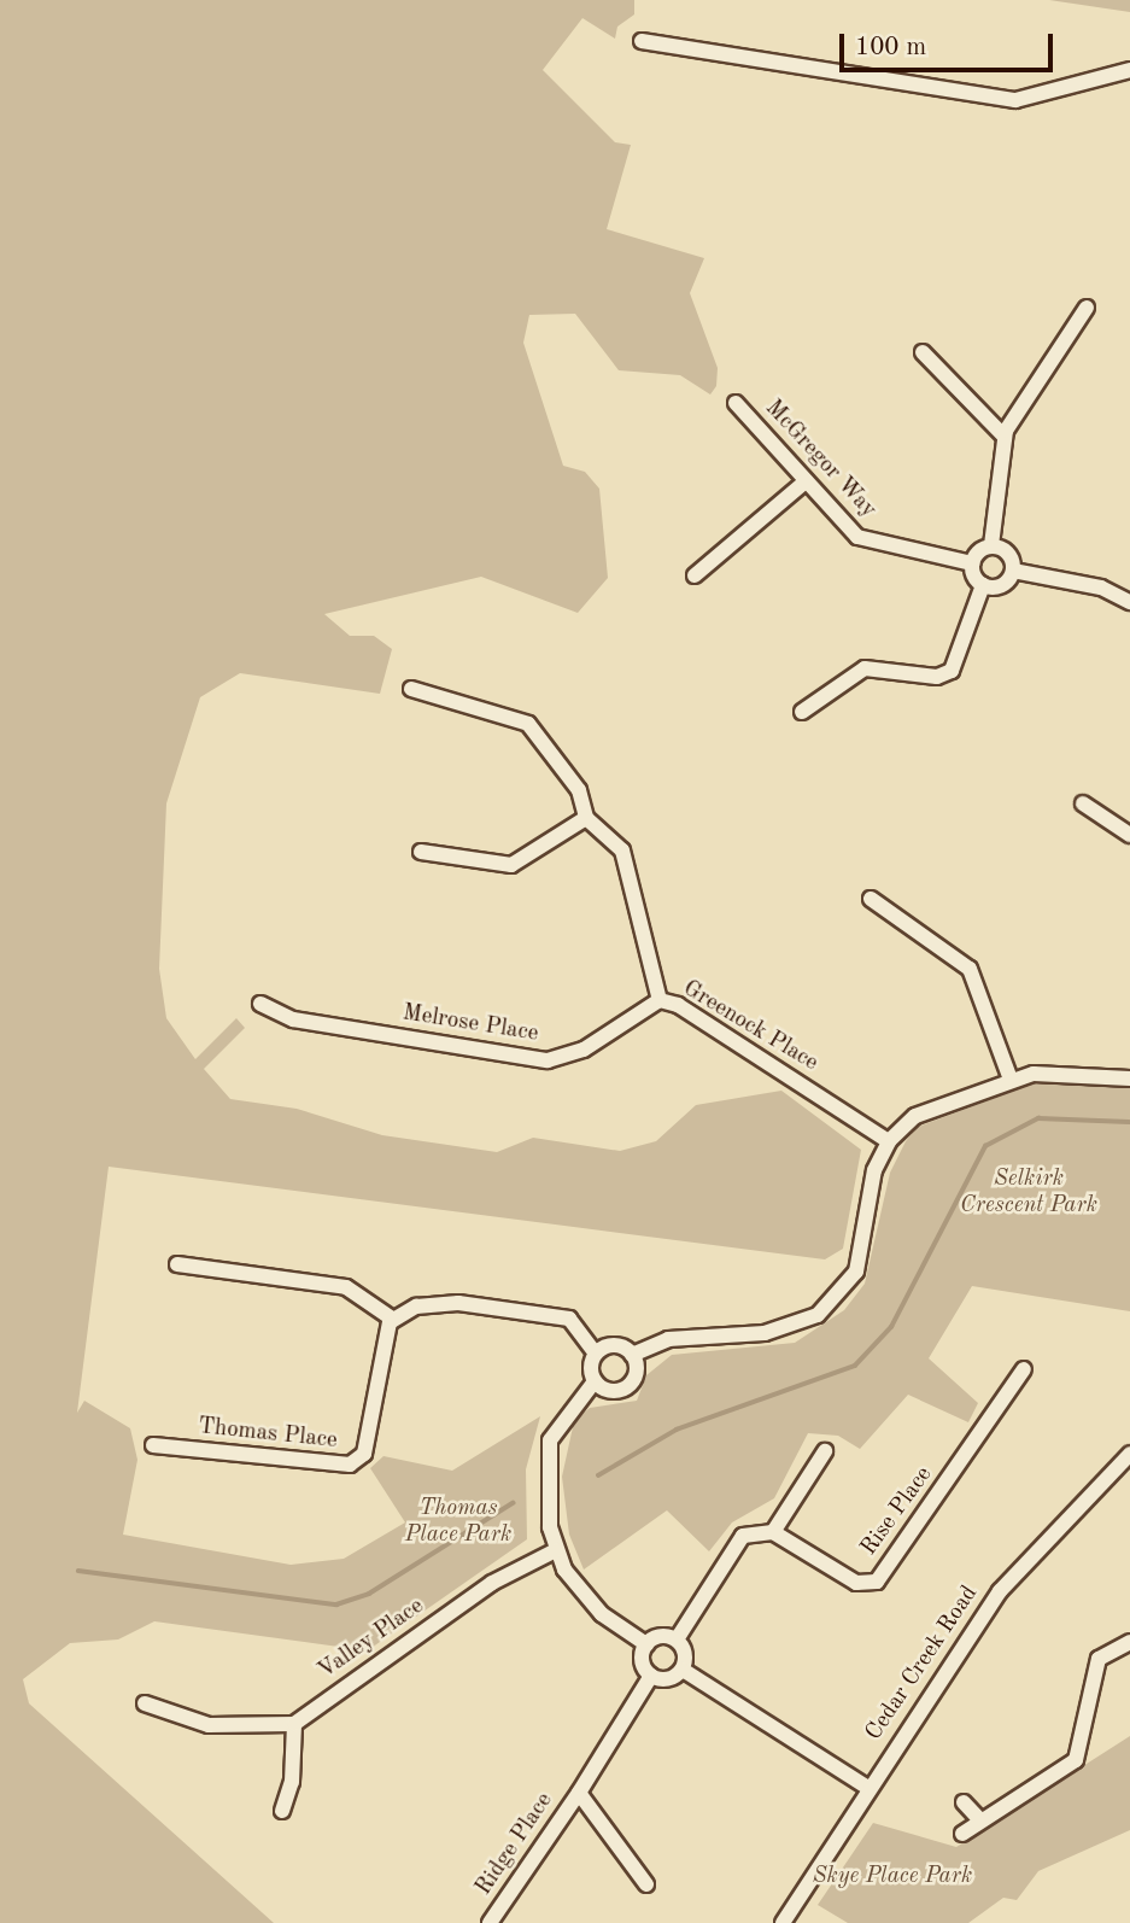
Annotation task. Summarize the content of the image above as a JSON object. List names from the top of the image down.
{
  "streets": {
    "street": [
      "McGregor Way",
      "Melrose Place",
      "Greenock Place",
      "Thomas Place",
      "Rise Place",
      "Valley Place",
      "Cedar Creek Road",
      "Ridge Place"
    ]
  },
  "crossings": [
    ["Melrose Place", "Greenock Place"]
  ],
  "parks": ["Selkirk Crescent Park", "Thomas Place Park", "Skye Place Park"],
  "scale_bar": "100 m"
}
